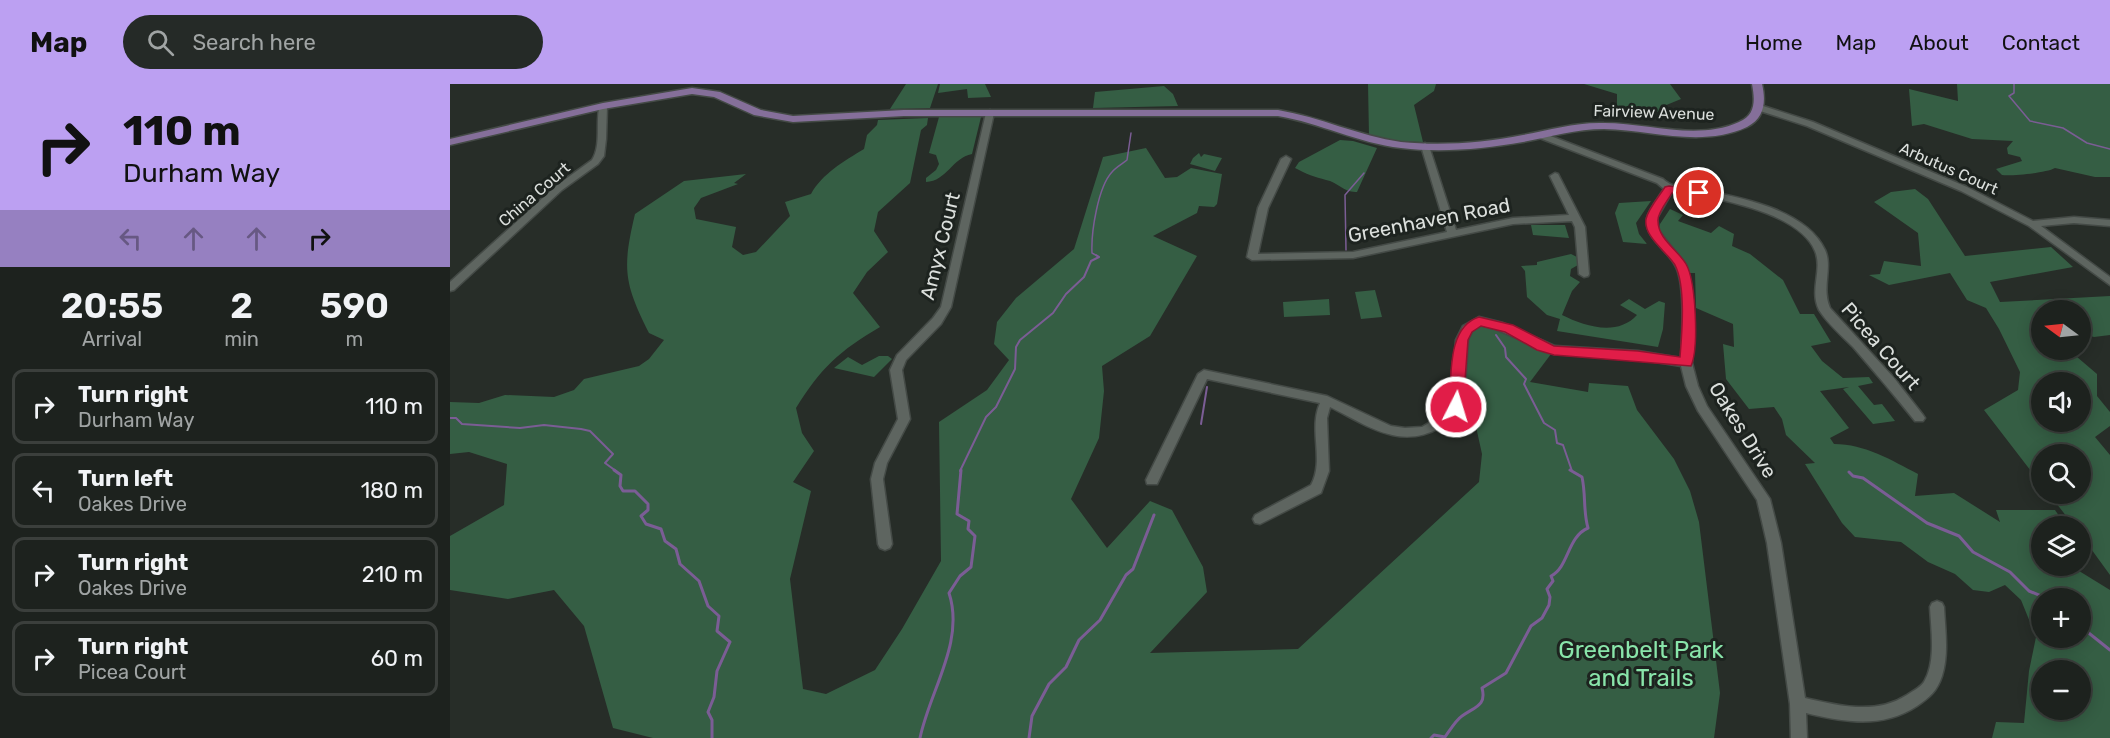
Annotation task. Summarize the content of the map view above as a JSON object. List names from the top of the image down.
{
  "streets": {
    "main road": ["Fairview Avenue"],
    "street": [
      "Arbutus Court",
      "China Court",
      "Greenhaven Road",
      "Amyx Court",
      "Picea Court",
      "Oakes Drive"
    ]
  },
  "crossings": [
    ["Fairview Avenue", "Arbutus Court"],
    ["Fairview Avenue", "China Court"],
    ["Fairview Avenue", "Amyx Court"],
    ["Picea Court", "Oakes Drive"]
  ],
  "parks": ["Greenbelt Park and Trails"],
  "north": "left",
  "page": {
    "header": "Map",
    "search": "Search here",
    "nav": [
      "Home",
      "Map",
      "About",
      "Contact"
    ],
    "turn": ["110 m", "Durham Way"],
    "eta": [
      "20:55",
      "Arrival",
      "2",
      "min",
      "590",
      "m"
    ],
    "map_buttons": ["+", "−"],
    "list": [
      {
        "name": "Turn right",
        "note": "Durham Way",
        "value": "110 m"
      },
      {
        "name": "Turn left",
        "note": "Oakes Drive",
        "value": "180 m"
      },
      {
        "name": "Turn right",
        "note": "Oakes Drive",
        "value": "210 m"
      },
      {
        "name": "Turn right",
        "note": "Picea Court",
        "value": "60 m"
      }
    ]
  }
}
